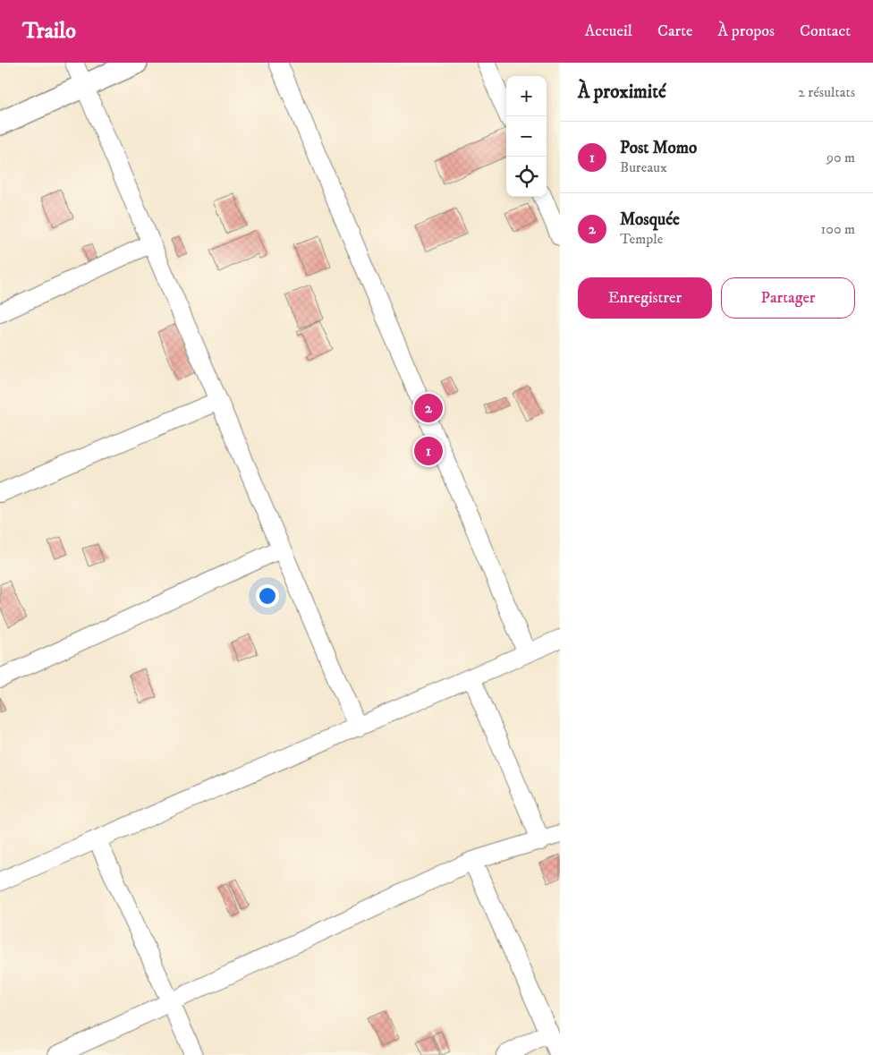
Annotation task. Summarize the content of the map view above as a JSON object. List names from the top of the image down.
{
  "page": {
    "header": "Trailo",
    "nav": [
      "Accueil",
      "Carte",
      "À propos",
      "Contact"
    ],
    "heading": ["À proximité", "2 résultats"],
    "map_buttons": ["+", "−"],
    "list": [
      {
        "mark": "1",
        "name": "Post Momo",
        "note": "Bureaux",
        "value": "90 m"
      },
      {
        "mark": "2",
        "name": "Mosquée",
        "note": "Temple",
        "value": "100 m"
      }
    ],
    "buttons": ["Enregistrer", "Partager"],
    "pins": ["2", "1"]
  }
}
